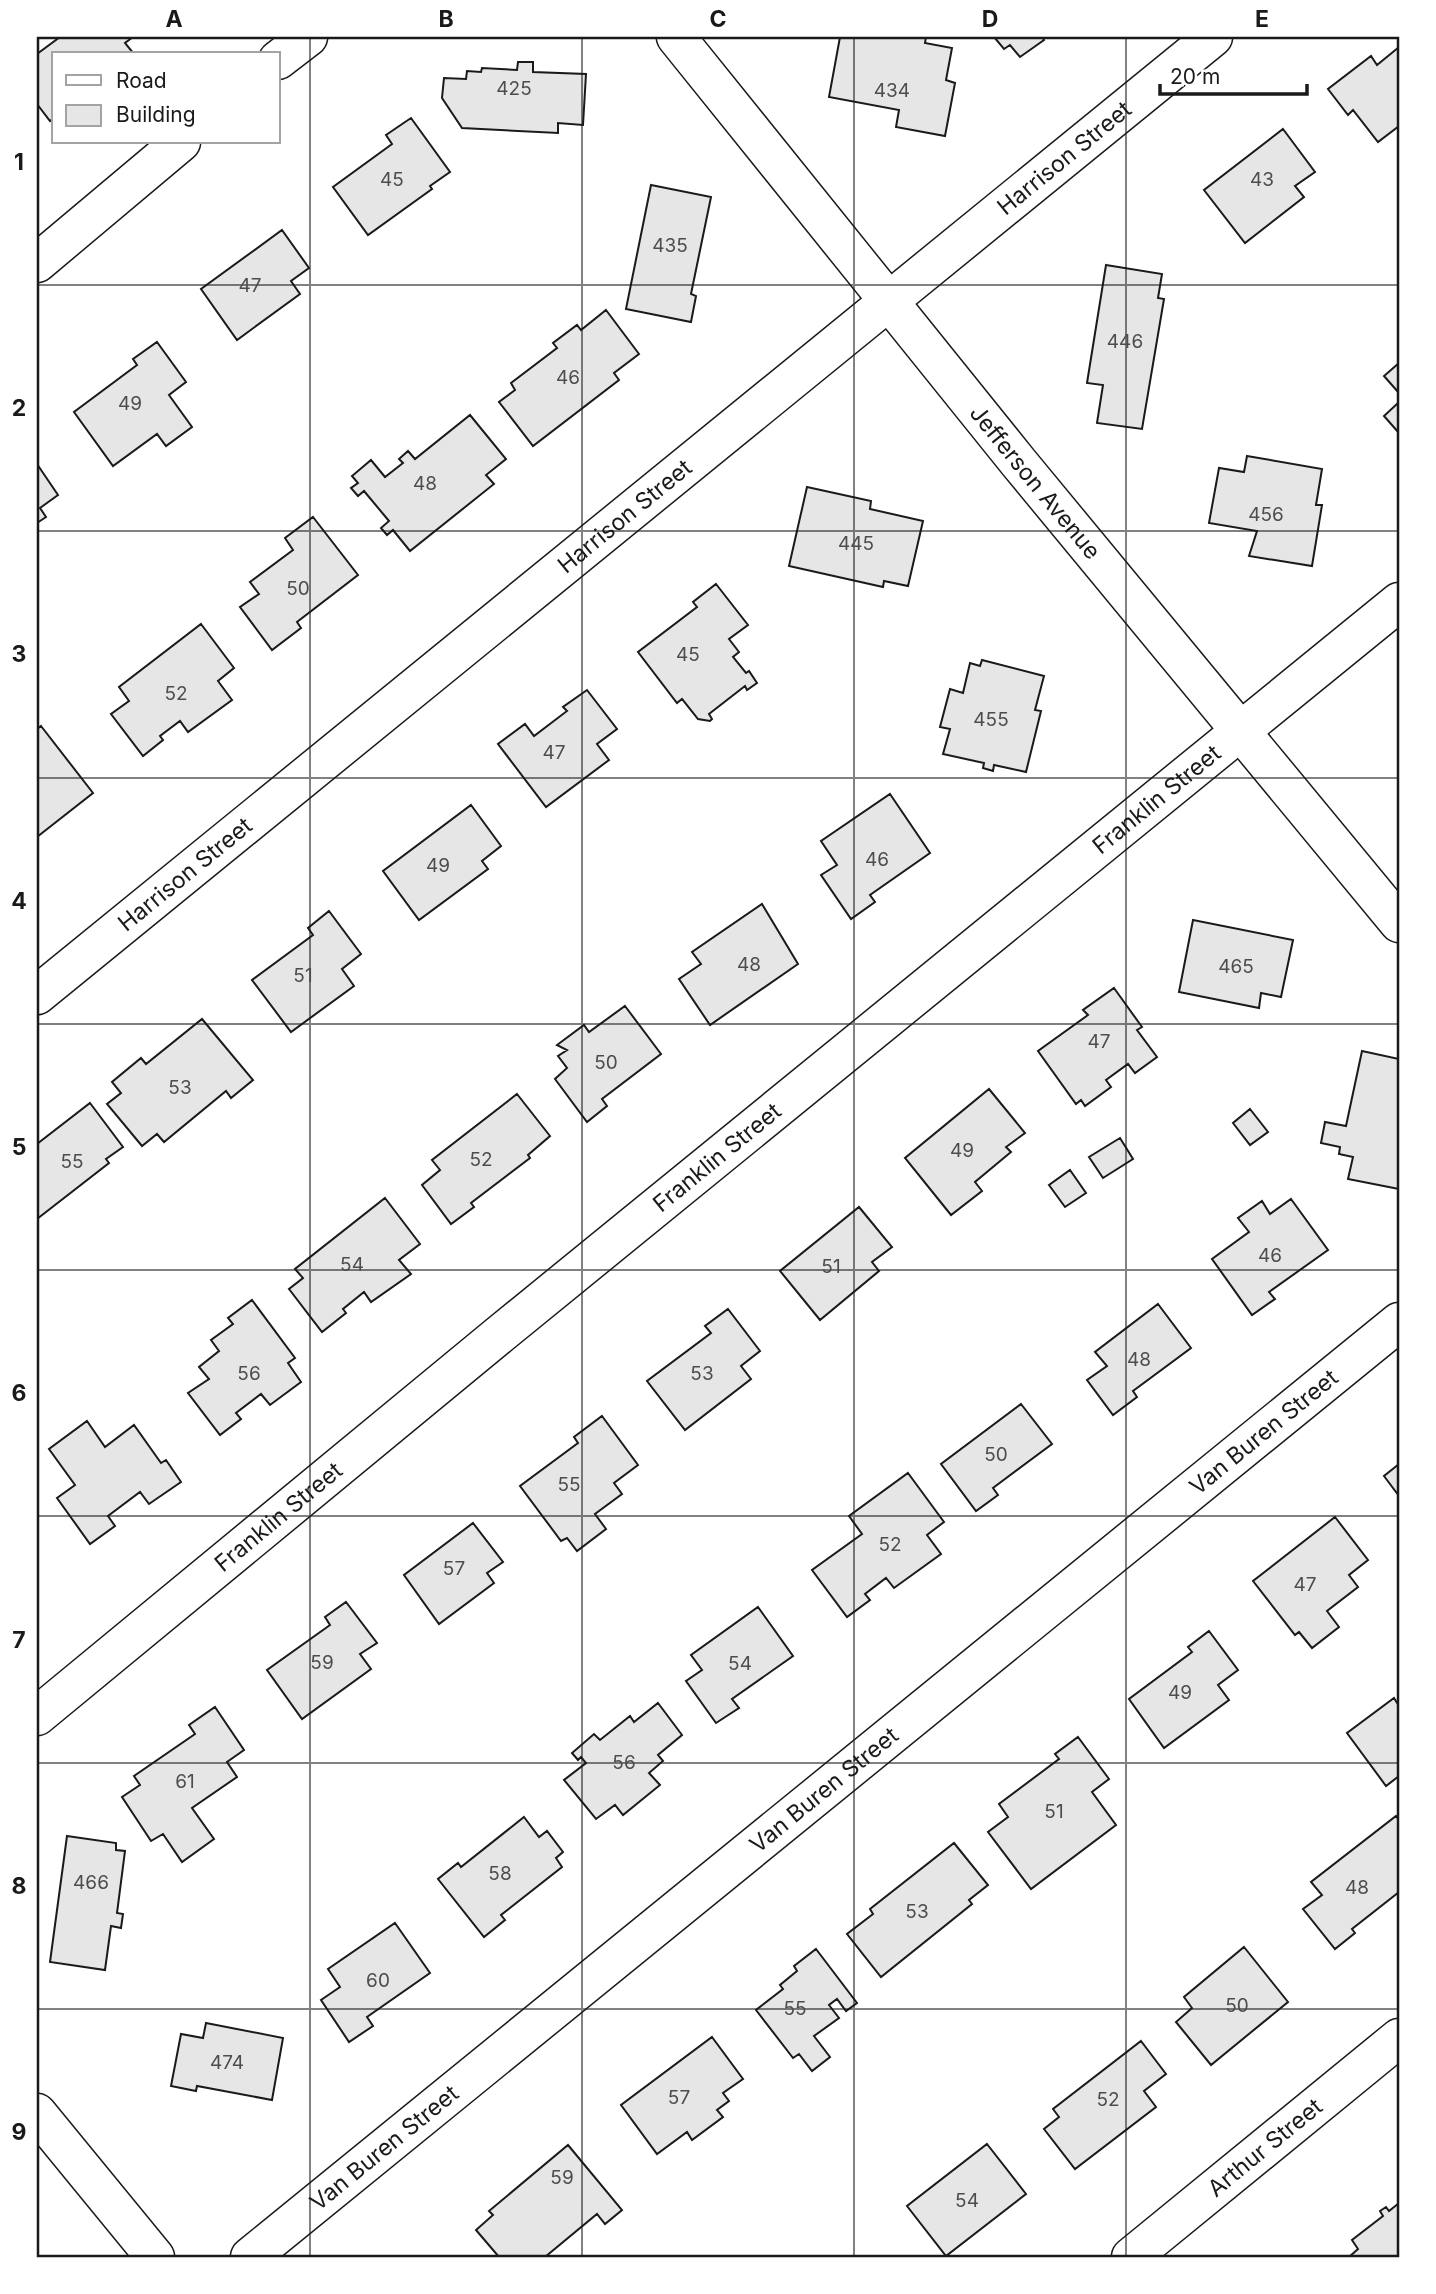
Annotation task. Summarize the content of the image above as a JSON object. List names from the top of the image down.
{
  "streets": {
    "street": [
      "Harrison Street",
      "Jefferson Avenue",
      "Franklin Street",
      "Van Buren Street",
      "Arthur Street"
    ]
  },
  "crossings": [
    ["Harrison Street", "Jefferson Avenue"],
    ["Jefferson Avenue", "Franklin Street"]
  ],
  "house_numbers": [
    "425",
    "434",
    "45",
    "43",
    "435",
    "47",
    "446",
    "46",
    "49",
    "48",
    "456",
    "445",
    "50",
    "45",
    "52",
    "455",
    "47",
    "46",
    "49",
    "48",
    "465",
    "51",
    "47",
    "50",
    "53",
    "49",
    "52",
    "55",
    "46",
    "54",
    "51",
    "48",
    "56",
    "53",
    "50",
    "55",
    "52",
    "57",
    "47",
    "59",
    "54",
    "49",
    "56",
    "61",
    "51",
    "58",
    "466",
    "48",
    "53",
    "60",
    "50",
    "55",
    "474",
    "57",
    "52",
    "59",
    "54"
  ],
  "legend": ["Road", "Building"],
  "scale_bar": "20 m",
  "grid": {
    "columns": [
      "A",
      "B",
      "C",
      "D",
      "E"
    ],
    "rows": [
      "1",
      "2",
      "3",
      "4",
      "5",
      "6",
      "7",
      "8",
      "9"
    ]
  }
}
